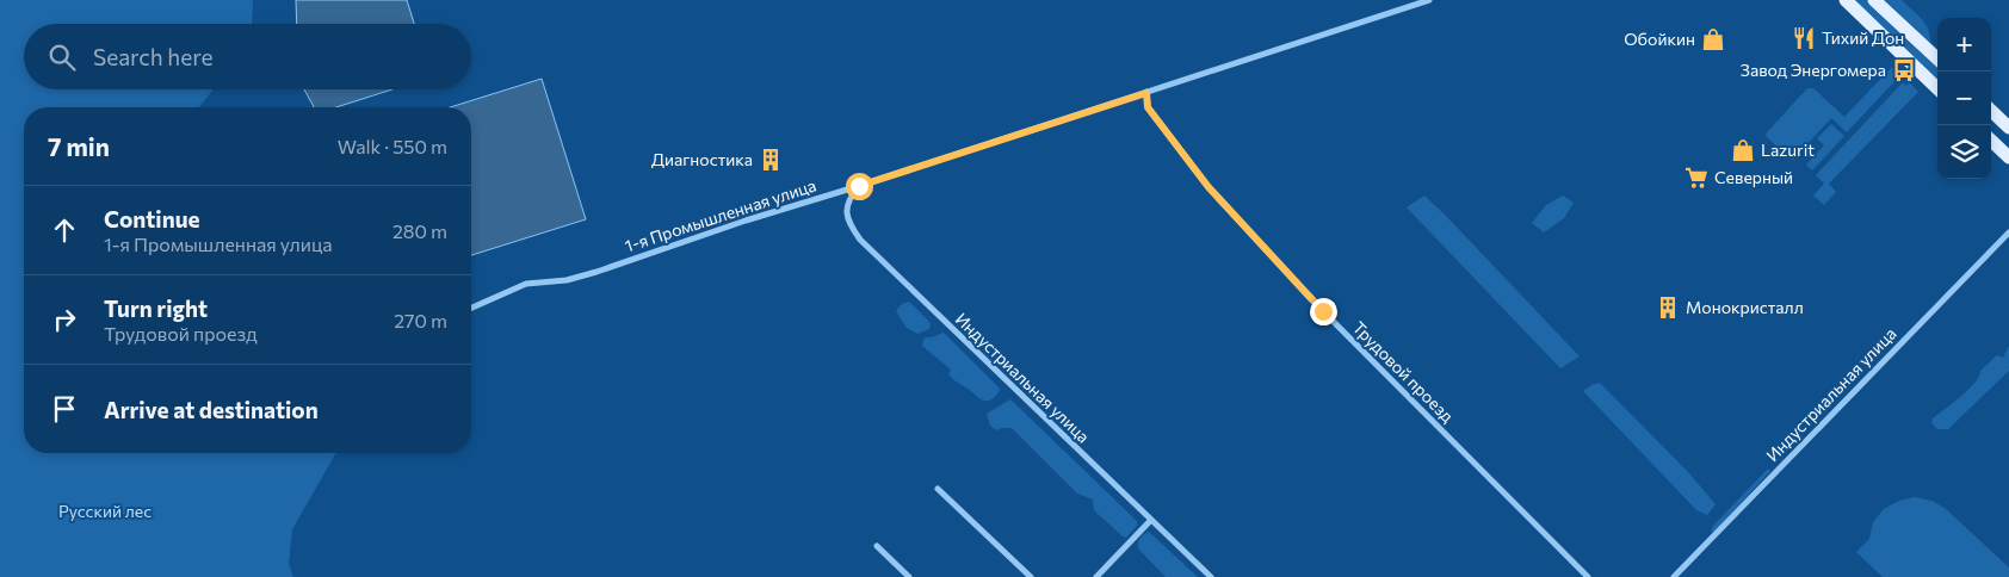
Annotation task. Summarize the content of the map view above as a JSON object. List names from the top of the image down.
{
  "streets": {
    "street": ["1-я Промышленная улица", "Трудовой проезд", "Индустриальная улица"]
  },
  "crossings": [
    ["1-я Промышленная улица", "Трудовой проезд"],
    ["1-я Промышленная улица", "Индустриальная улица"]
  ],
  "parks": ["Русский лес"],
  "places": {
    "restaurant": ["Тихий Дон"],
    "shop": ["Обойкин", "Lazurit"],
    "bus stop": ["Завод Энергомера"],
    "building": ["Диагностика", "Монокристалл"],
    "supermarket": ["Северный"]
  },
  "page": {
    "map_buttons": ["+", "−"],
    "search": "Search here",
    "heading": ["7 min", "Walk · 550 m"],
    "list": [
      ["Continue", "1-я Промышленная улица", "280 m"],
      ["Turn right", "Трудовой проезд", "270 m"],
      "Arrive at destination"
    ]
  }
}
